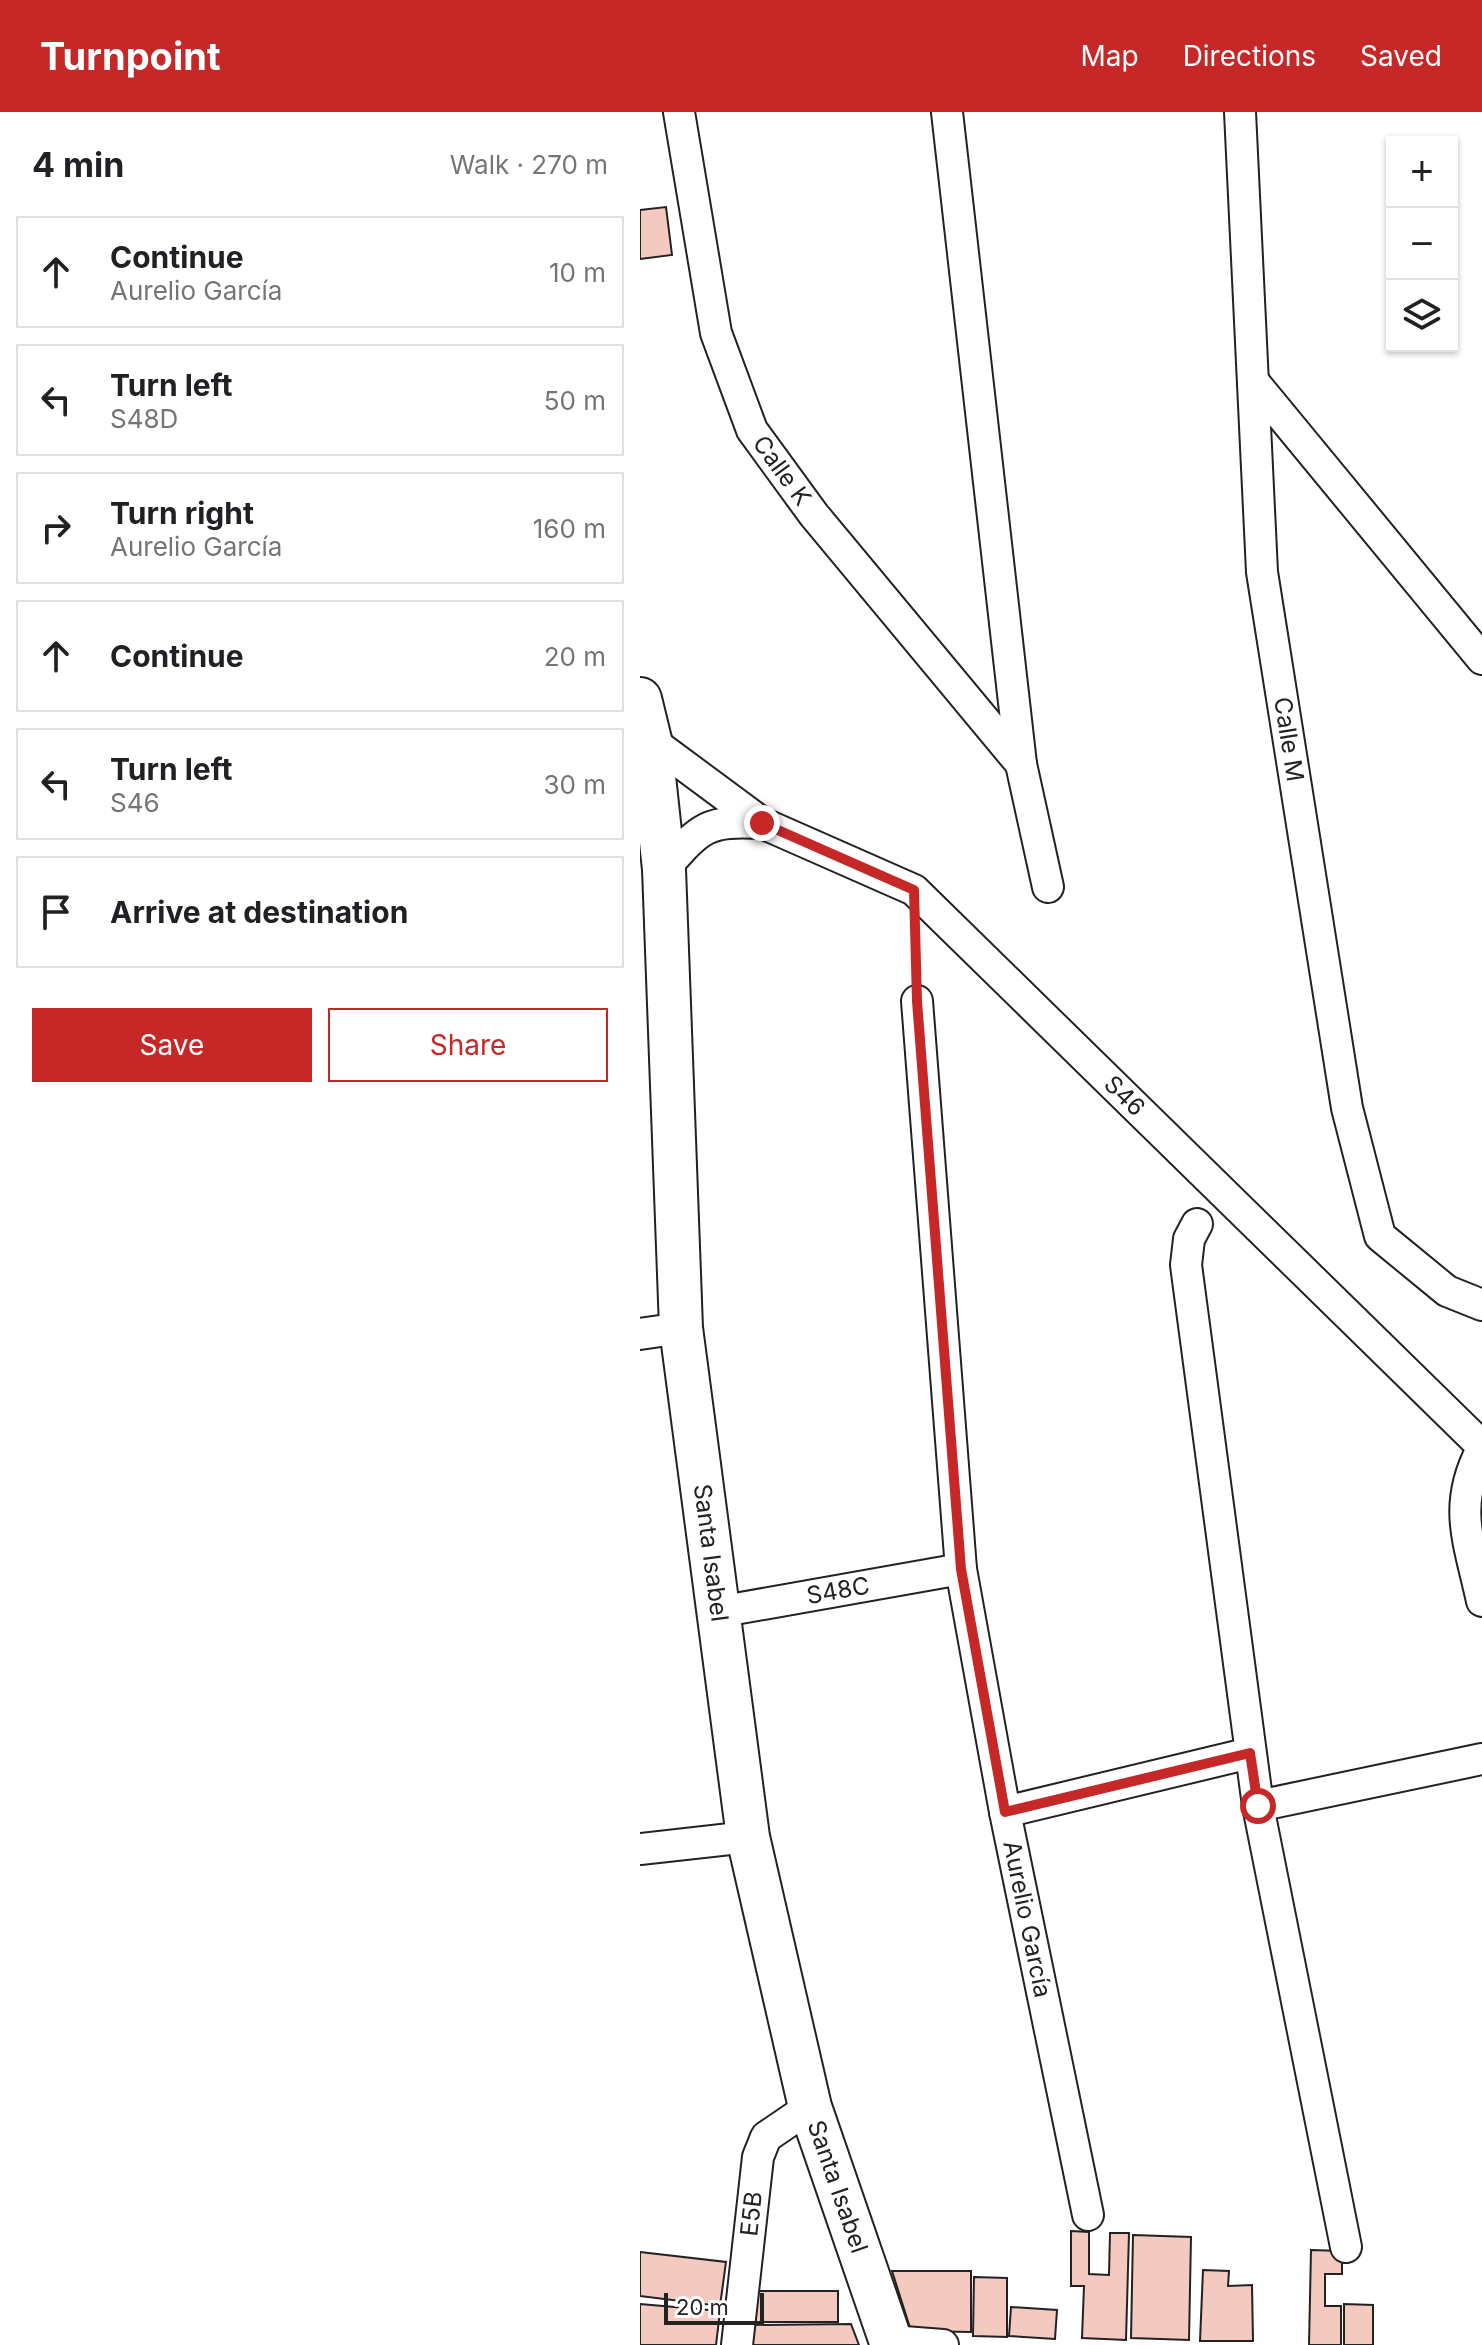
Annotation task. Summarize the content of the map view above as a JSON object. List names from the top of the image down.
{
  "streets": {
    "street": [
      "Calle K",
      "Calle M",
      "S46",
      "Santa Isabel",
      "S48C",
      "Aurelio García",
      "E5B"
    ]
  },
  "crossings": [
    ["S46", "Santa Isabel"],
    ["Santa Isabel", "S48C"],
    ["Santa Isabel", "E5B"],
    ["S48C", "Aurelio García"]
  ],
  "scale_bar": "20 m",
  "page": {
    "header": "Turnpoint",
    "nav": ["Map", "Directions", "Saved"],
    "heading": ["4 min", "Walk · 270 m"],
    "map_buttons": ["+", "−"],
    "list": [
      ["Continue", "Aurelio García", "10 m"],
      ["Turn left", "S48D", "50 m"],
      ["Turn right", "Aurelio García", "160 m"],
      ["Continue", "20 m"],
      ["Turn left", "S46", "30 m"],
      "Arrive at destination"
    ],
    "buttons": ["Save", "Share"],
    "scale": "20 m"
  }
}
